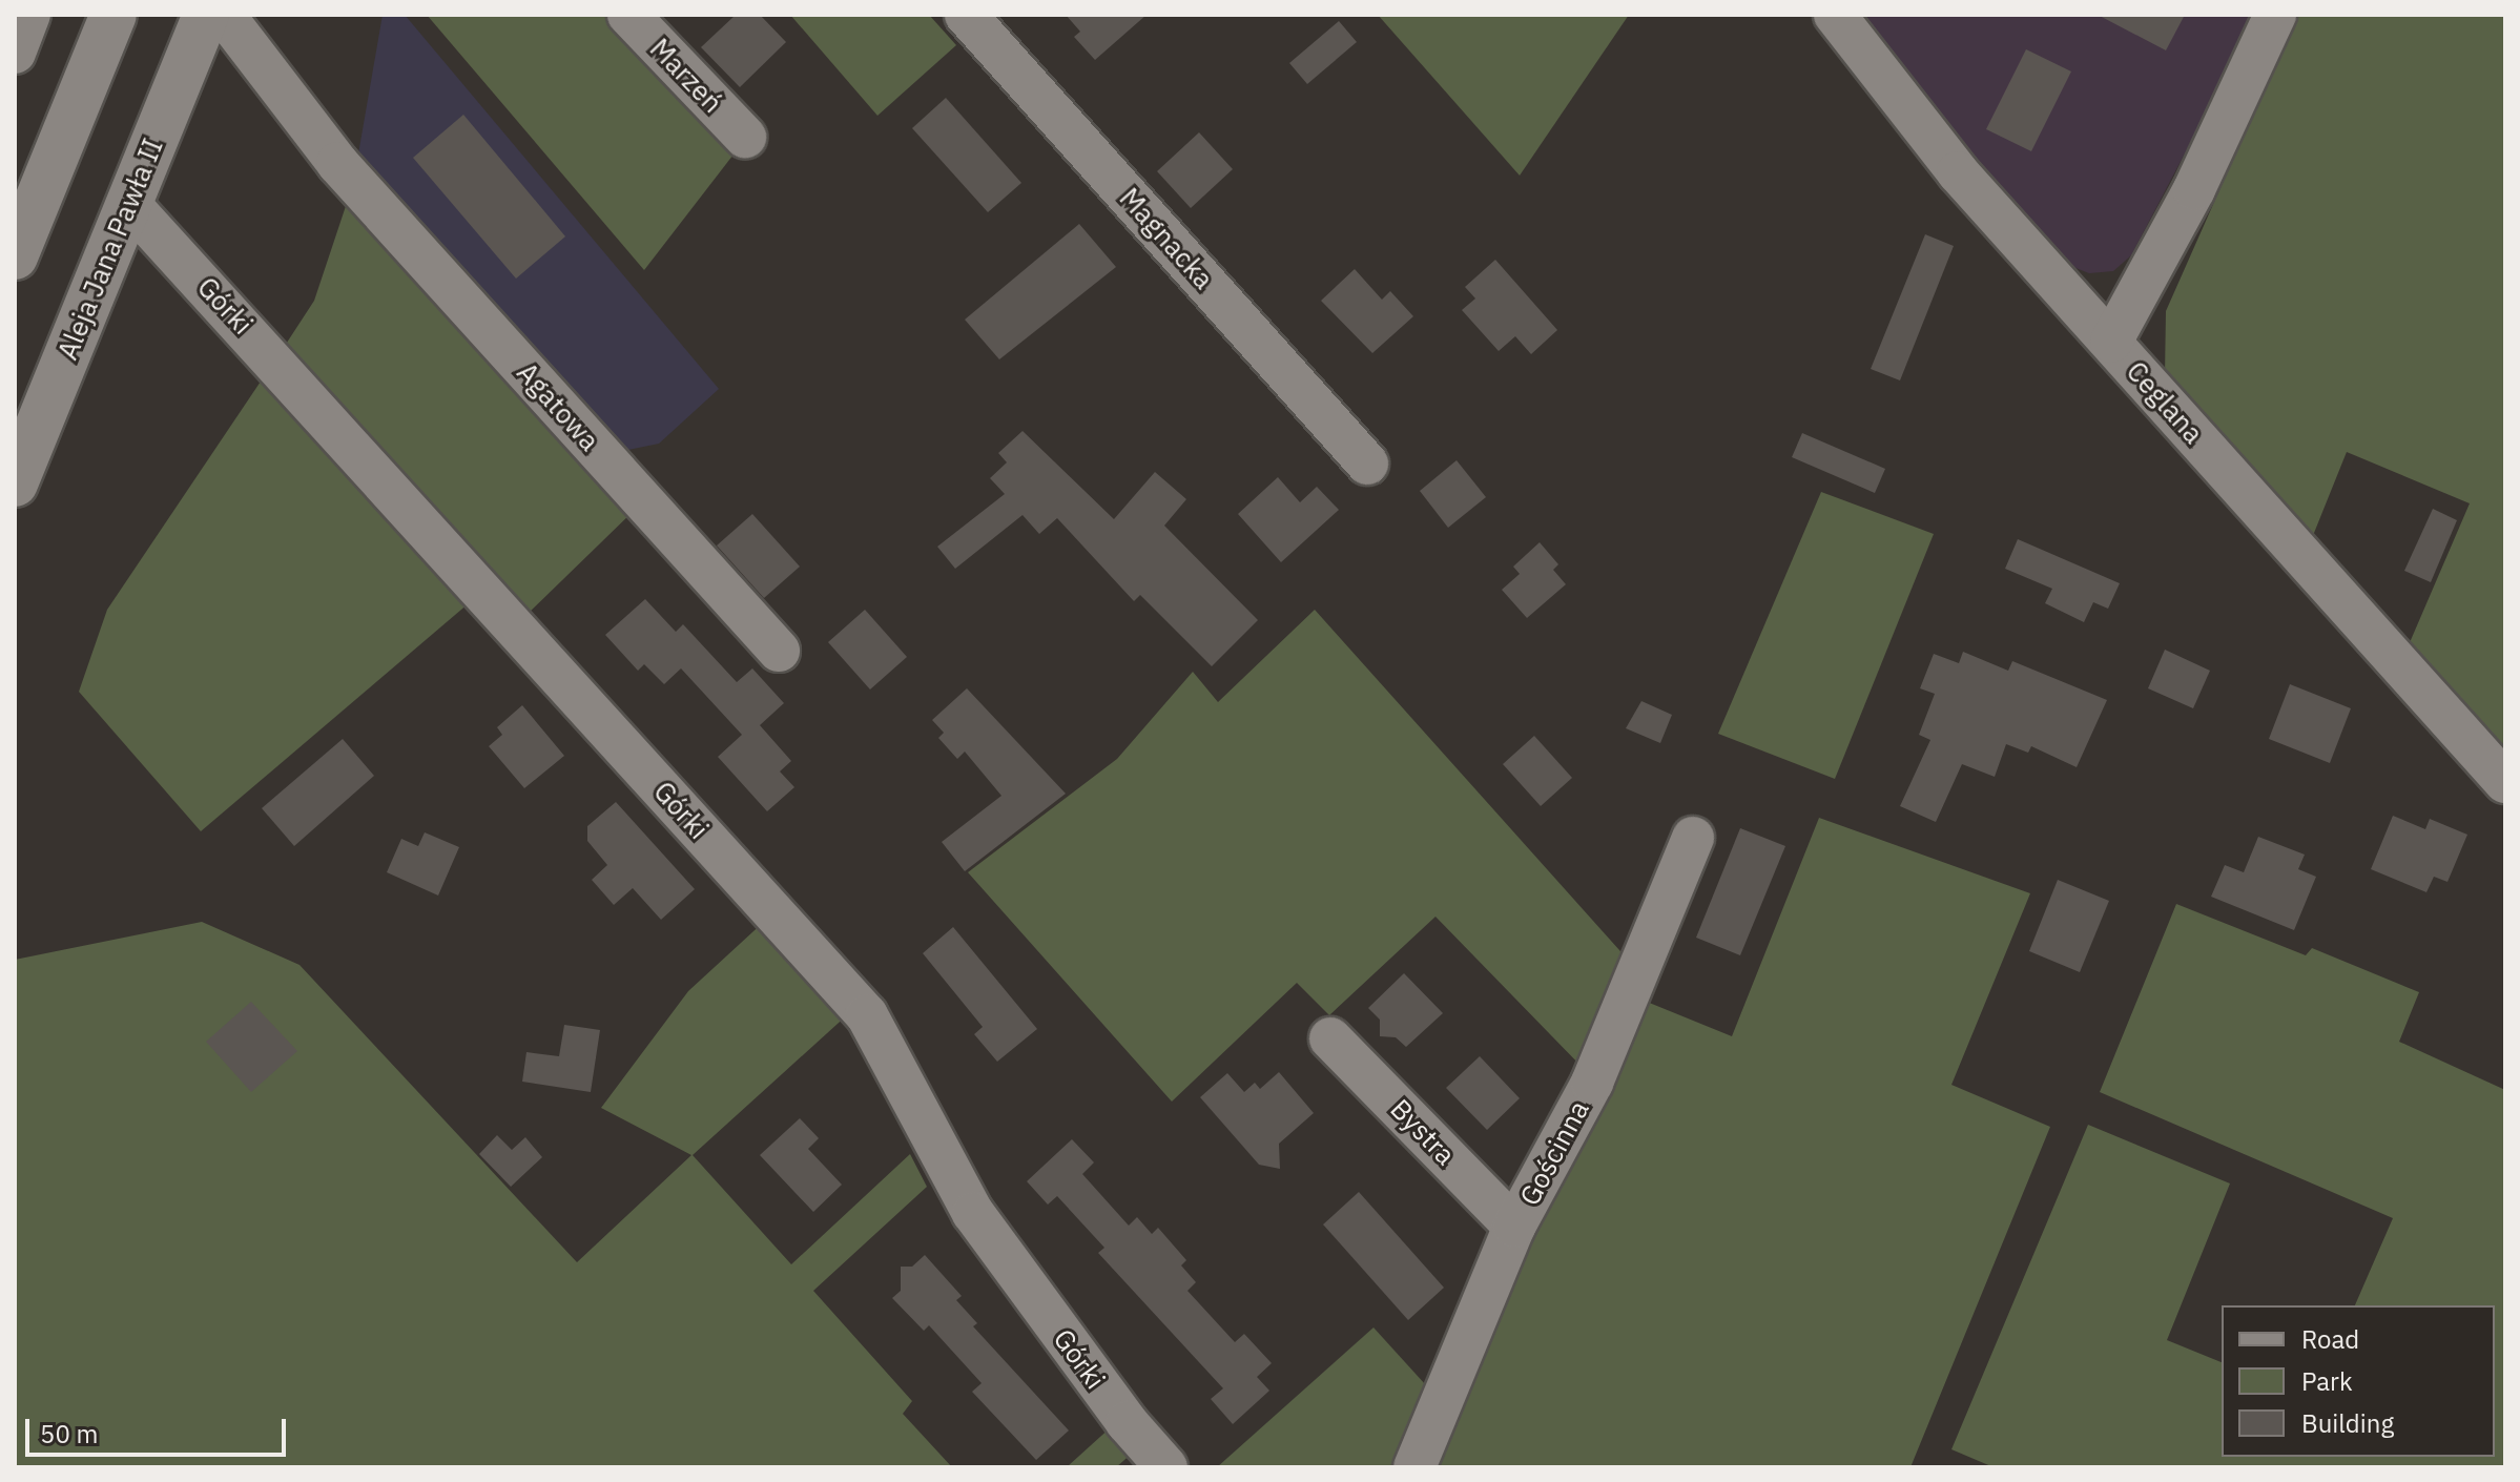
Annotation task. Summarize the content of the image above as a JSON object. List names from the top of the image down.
{
  "streets": {
    "main road": ["Aleja Jana Pawła II"],
    "street": [
      "Marzeń",
      "Magnacka",
      "Górki",
      "Ceglana",
      "Agatowa",
      "Bystra",
      "Gościnna"
    ]
  },
  "crossings": [
    ["Aleja Jana Pawła II", "Górki"],
    ["Bystra", "Gościnna"]
  ],
  "legend": ["Road", "Park", "Building"],
  "scale_bar": "50 m"
}
